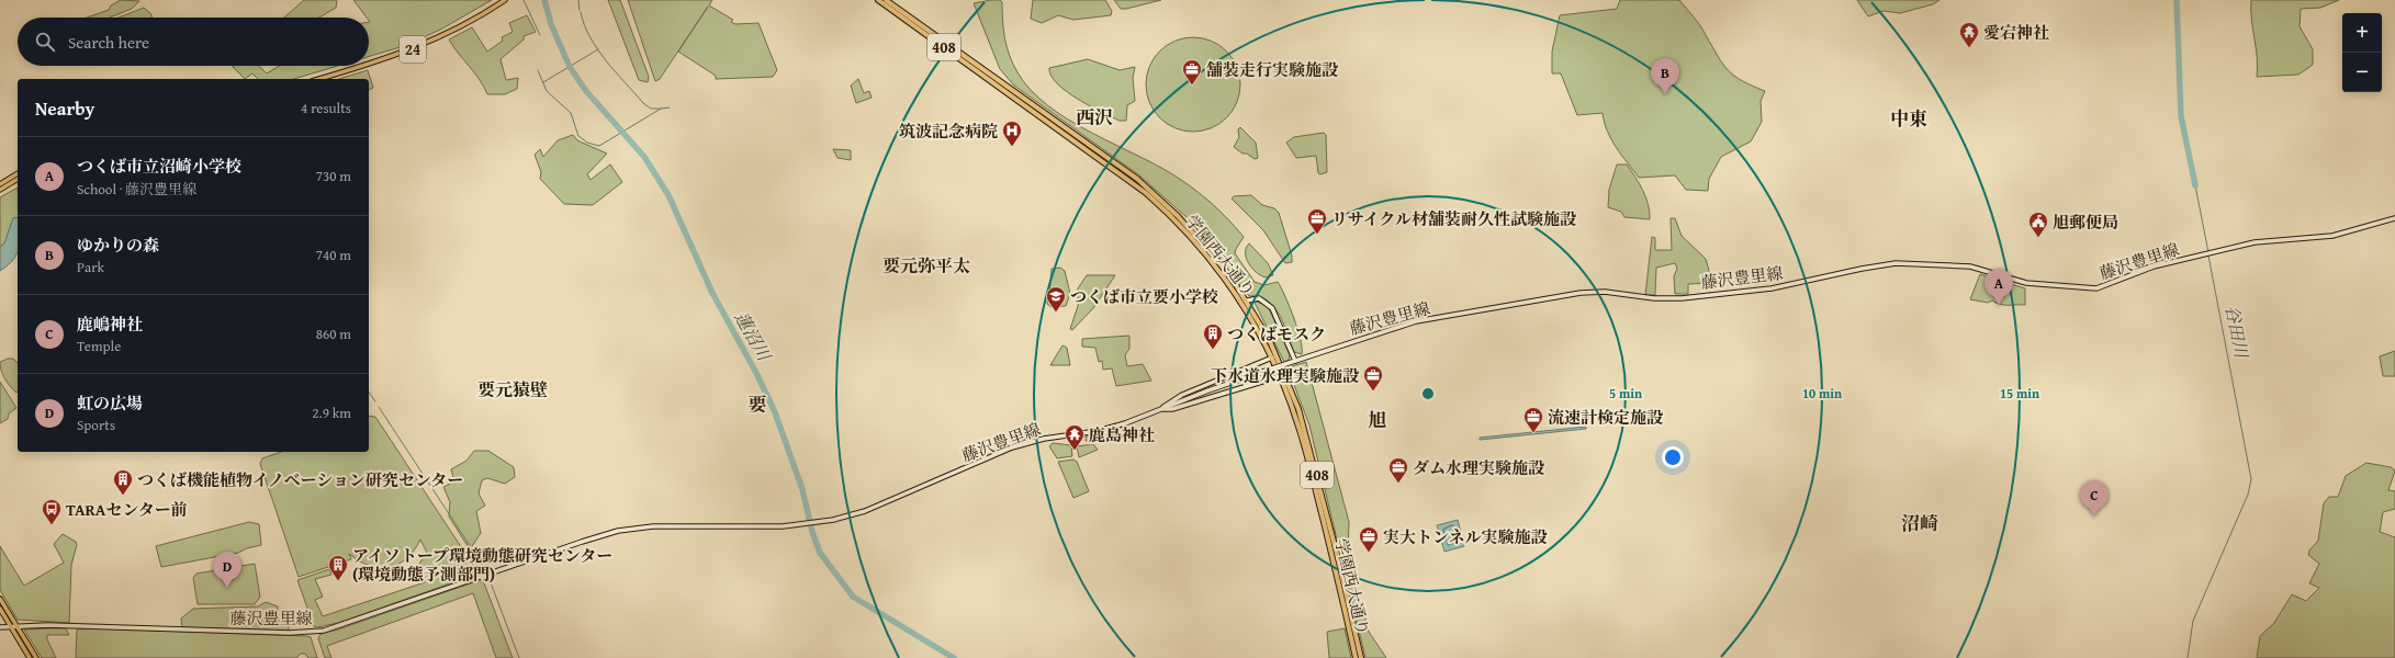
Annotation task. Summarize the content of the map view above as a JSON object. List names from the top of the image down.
{
  "streets": {
    "highway": ["408", "学園西大通り"],
    "main road": ["24", "藤沢豊里線"]
  },
  "districts": [
    "西沢",
    "中東",
    "要元弥平太",
    "要元猿壁",
    "要",
    "旭",
    "沼崎"
  ],
  "water": ["谷田川", "蓮沼川"],
  "places": {
    "temple": ["愛宕神社", "鹿島神社"],
    "office": [
      "舗装走行実験施設",
      "リサイクル材舗装耐久性試験施設",
      "下水道水理実験施設",
      "流速計検定施設",
      "ダム水理実験施設",
      "実大トンネル実験施設"
    ],
    "hospital": ["筑波記念病院"],
    "public building": ["旭郵便局"],
    "school or university": ["つくば市立要小学校"],
    "building": ["つくばモスク", "つくば機能植物イノベーション研究センター", "アイソトープ環境動態研究センター (環境動態予測部門)"],
    "bus stop": ["TARAセンター前"]
  },
  "page": {
    "map_buttons": ["+", "−"],
    "search": "Search here",
    "pins": [
      "B",
      "A",
      "C",
      "D"
    ],
    "heading": ["Nearby", "4 results"],
    "list": [
      {
        "mark": "A",
        "name": "つくば市立沼崎小学校",
        "note": "School · 藤沢豊里線",
        "value": "730 m"
      },
      {
        "mark": "B",
        "name": "ゆかりの森",
        "note": "Park",
        "value": "740 m"
      },
      {
        "mark": "C",
        "name": "鹿嶋神社",
        "note": "Temple",
        "value": "860 m"
      },
      {
        "mark": "D",
        "name": "虹の広場",
        "note": "Sports",
        "value": "2.9 km"
      }
    ]
  },
  "rings": ["5 min", "10 min", "15 min"]
}
